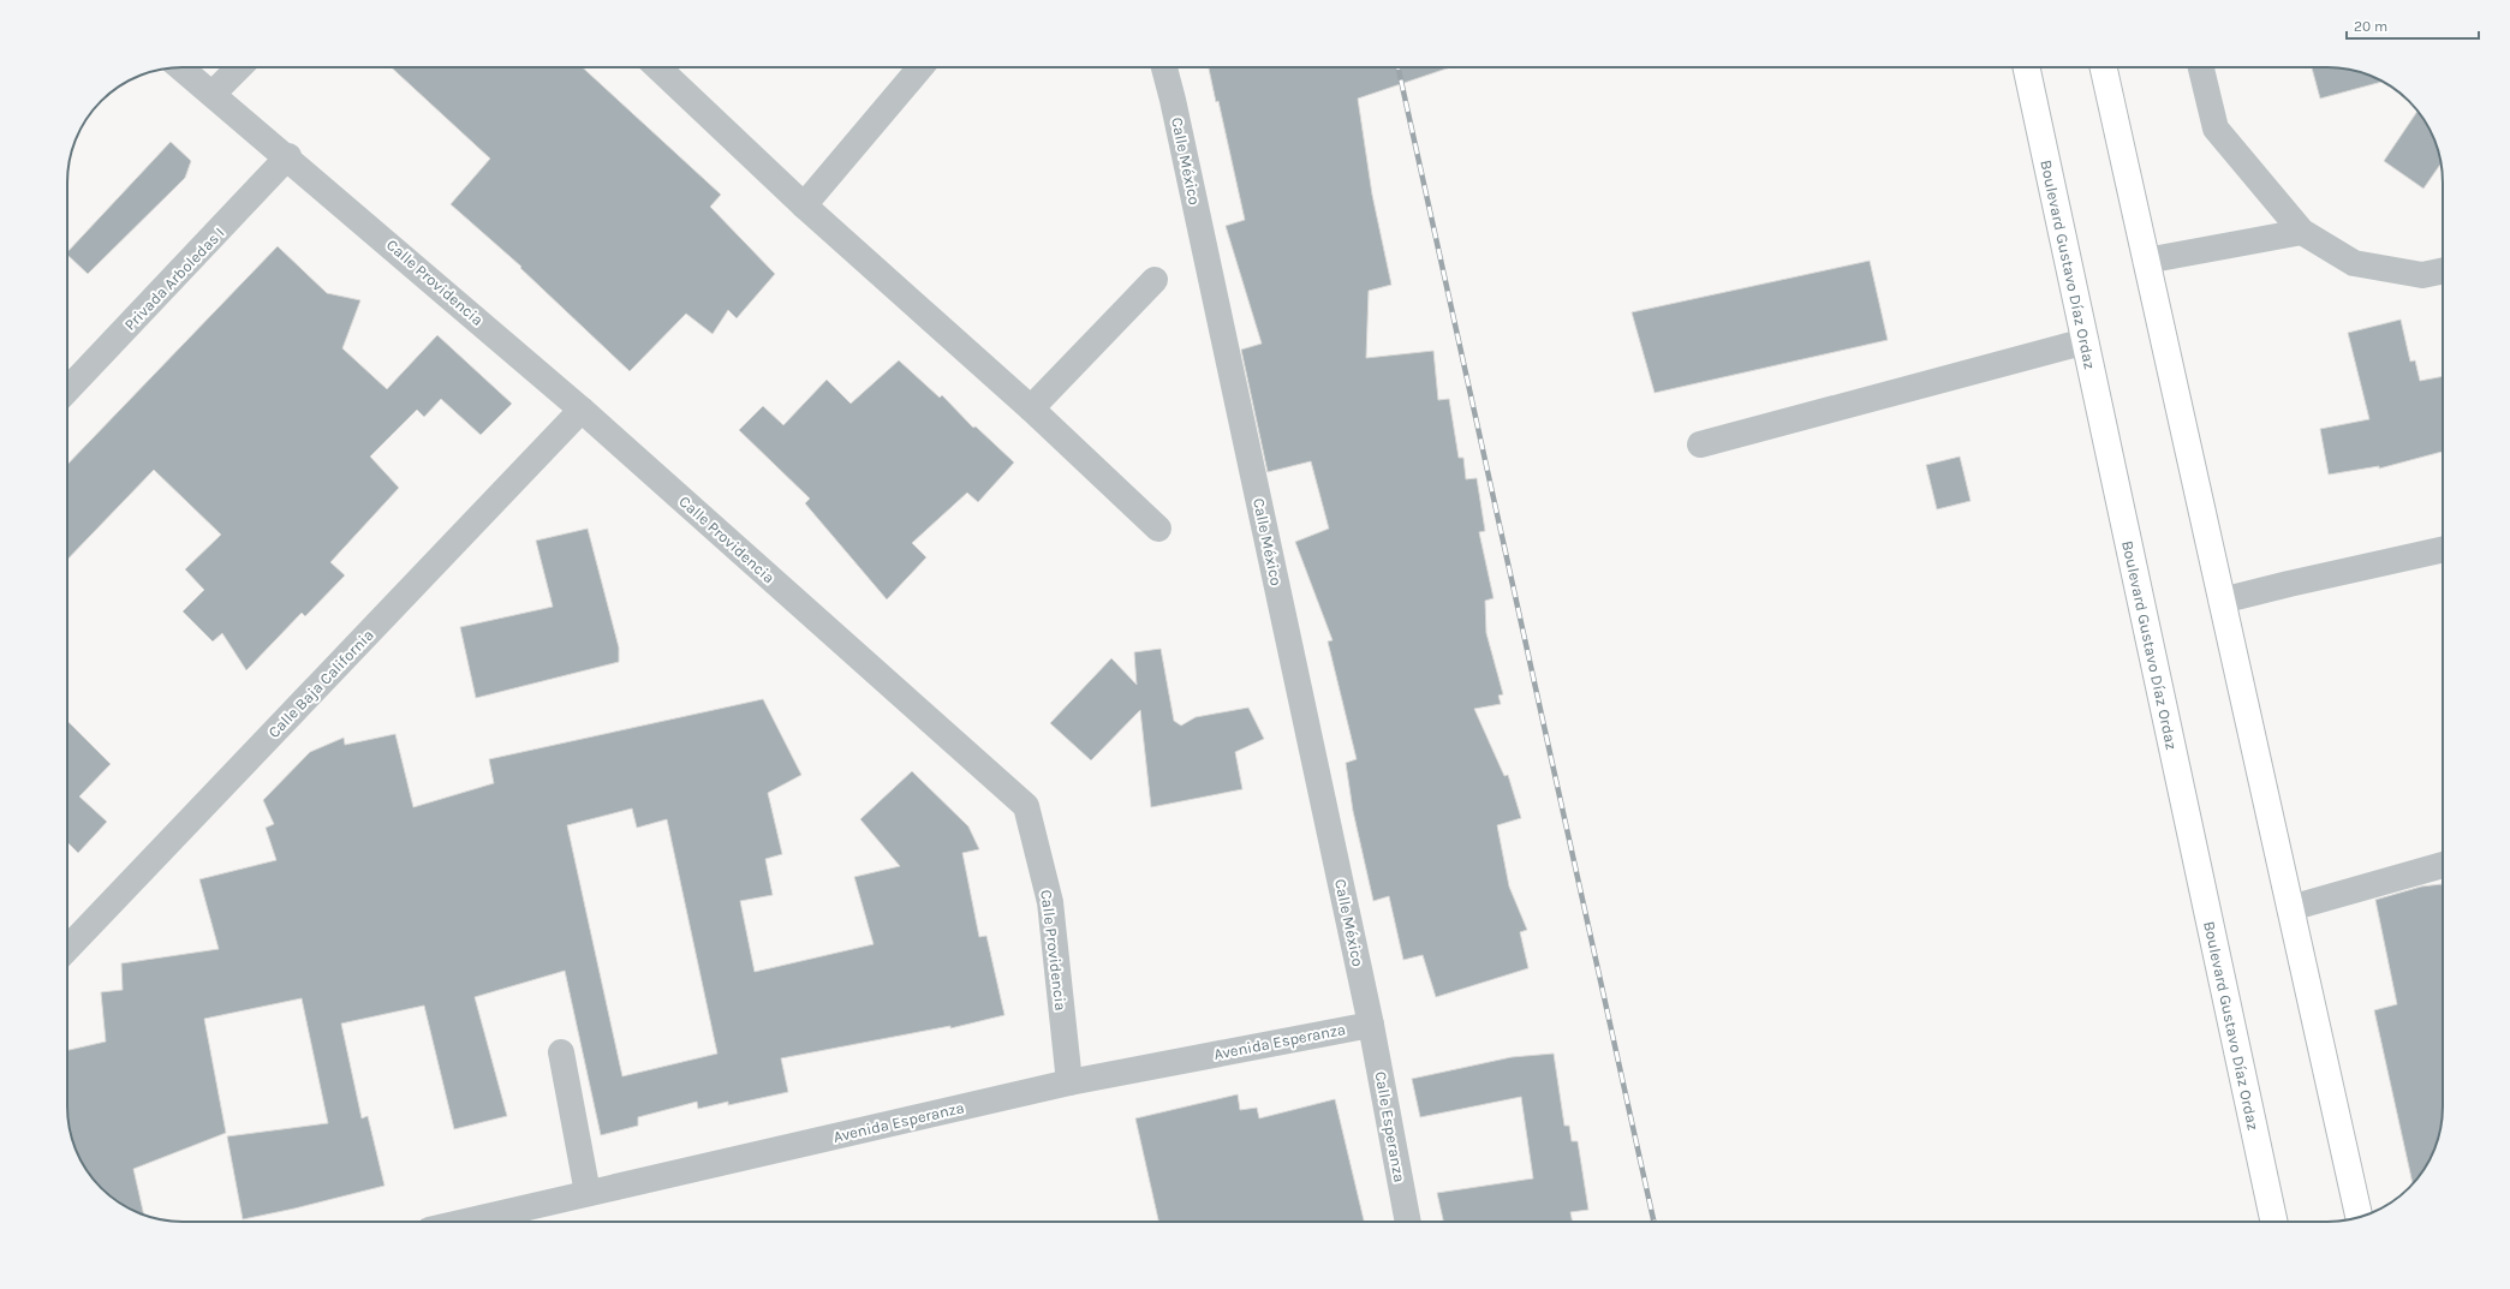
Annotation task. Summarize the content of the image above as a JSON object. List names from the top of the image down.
{
  "streets": {
    "main road": ["Boulevard Gustavo Díaz Ordaz"],
    "street": [
      "Calle México",
      "Privada Arboledas I",
      "Calle Providencia",
      "Calle Baja California",
      "Avenida Esperanza",
      "Calle Esperanza"
    ]
  },
  "crossings": [
    ["Calle México", "Avenida Esperanza"],
    ["Calle México", "Calle Esperanza"],
    ["Privada Arboledas I", "Calle Providencia"],
    ["Calle Providencia", "Calle Baja California"],
    ["Calle Providencia", "Avenida Esperanza"],
    ["Avenida Esperanza", "Calle Esperanza"]
  ],
  "scale_bar": "20 m"
}
